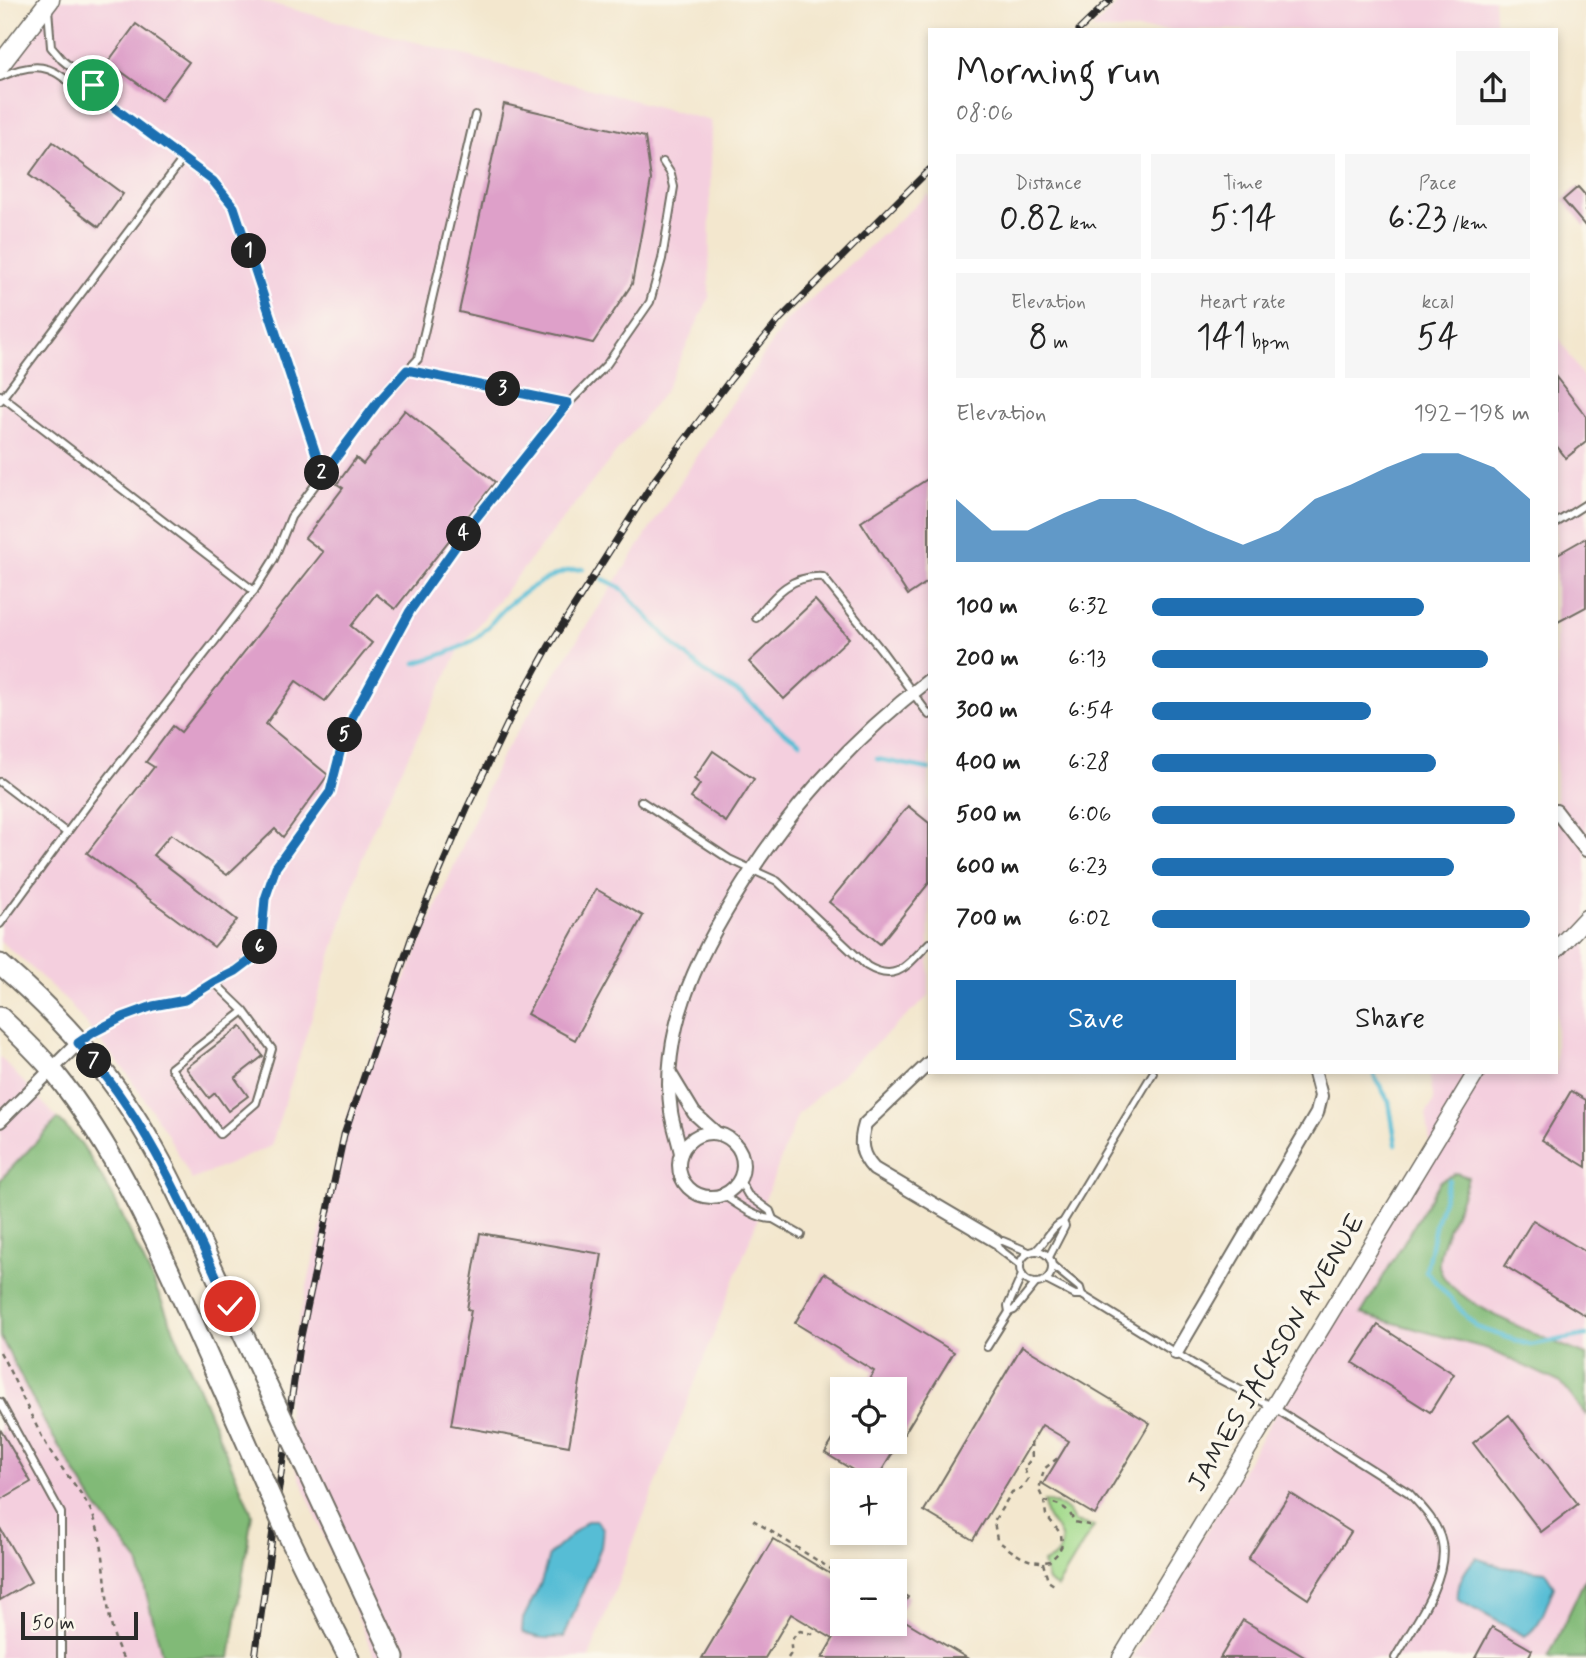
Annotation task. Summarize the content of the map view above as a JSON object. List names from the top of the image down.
{
  "streets": {
    "street": ["JAMES JACKSON AVENUE"]
  },
  "scale_bar": "50 m",
  "page": {
    "heading": ["Morning run", "08:06"],
    "stats": [
      ["Distance", "0.82 km"],
      ["Time", "5:14"],
      ["Pace", "6:23 /km"],
      ["Elevation", "8 m"],
      ["Heart rate", "141 bpm"],
      ["kcal", "54"]
    ],
    "pins": [
      "1",
      "3",
      "2",
      "4",
      "5",
      "6",
      "7"
    ],
    "chart": ["Elevation", "192–198 m"],
    "list": [
      {
        "name": "100 m",
        "note": "6:32"
      },
      {
        "name": "200 m",
        "note": "6:13"
      },
      {
        "name": "300 m",
        "note": "6:54"
      },
      {
        "name": "400 m",
        "note": "6:28"
      },
      {
        "name": "500 m",
        "note": "6:06"
      },
      {
        "name": "600 m",
        "note": "6:23"
      },
      {
        "name": "700 m",
        "note": "6:02"
      }
    ],
    "buttons": ["Save", "Share"],
    "map_buttons": ["+", "−"],
    "scale": "50 m"
  }
}
